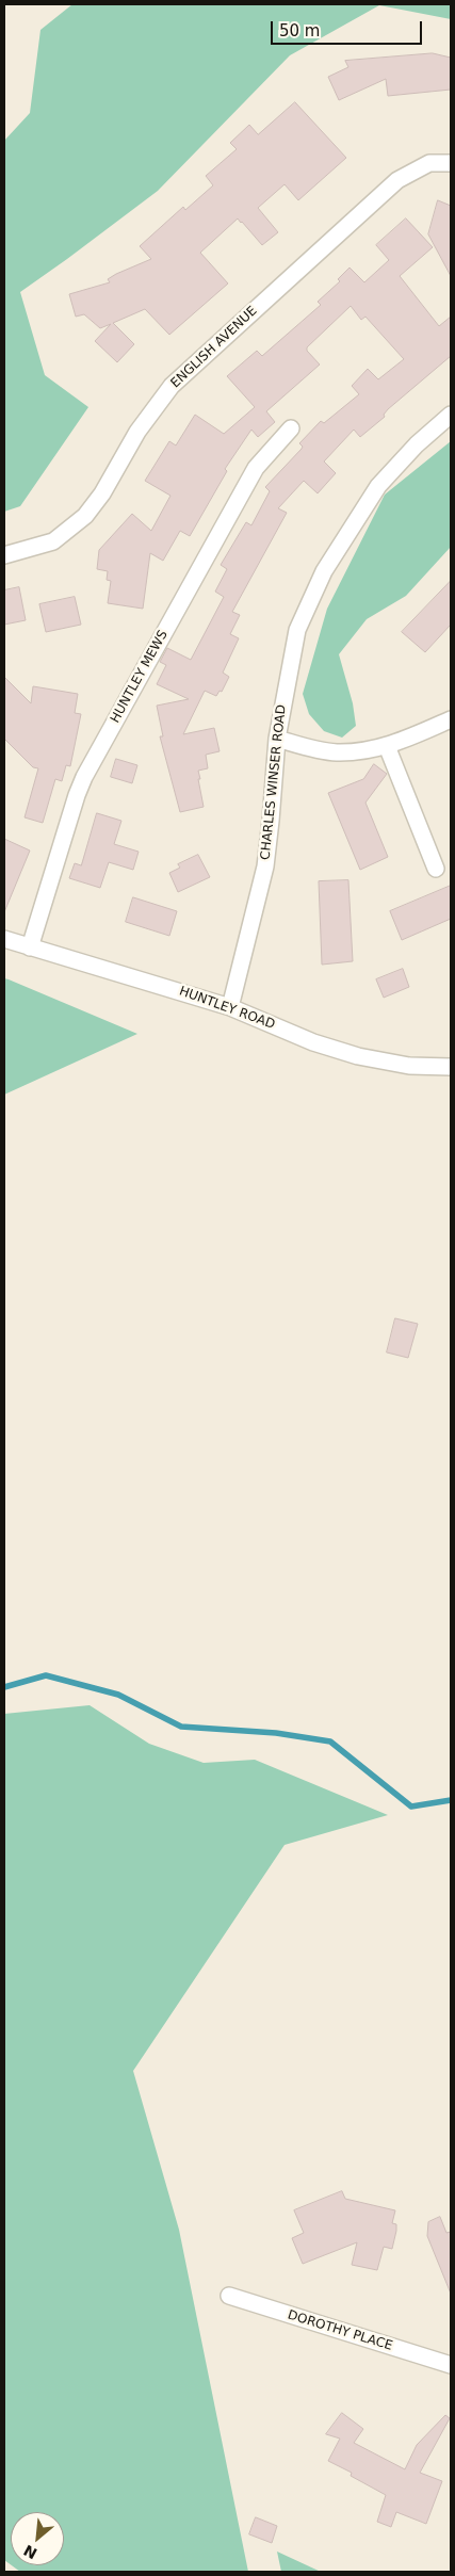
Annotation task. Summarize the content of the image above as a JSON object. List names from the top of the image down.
{
  "streets": {
    "street": [
      "ENGLISH AVENUE",
      "HUNTLEY MEWS",
      "CHARLES WINSER ROAD",
      "HUNTLEY ROAD",
      "DOROTHY PLACE"
    ]
  },
  "crossings": [
    ["HUNTLEY MEWS", "HUNTLEY ROAD"],
    ["CHARLES WINSER ROAD", "HUNTLEY ROAD"]
  ],
  "scale_bar": "50 m",
  "north": "bottom left"
}
